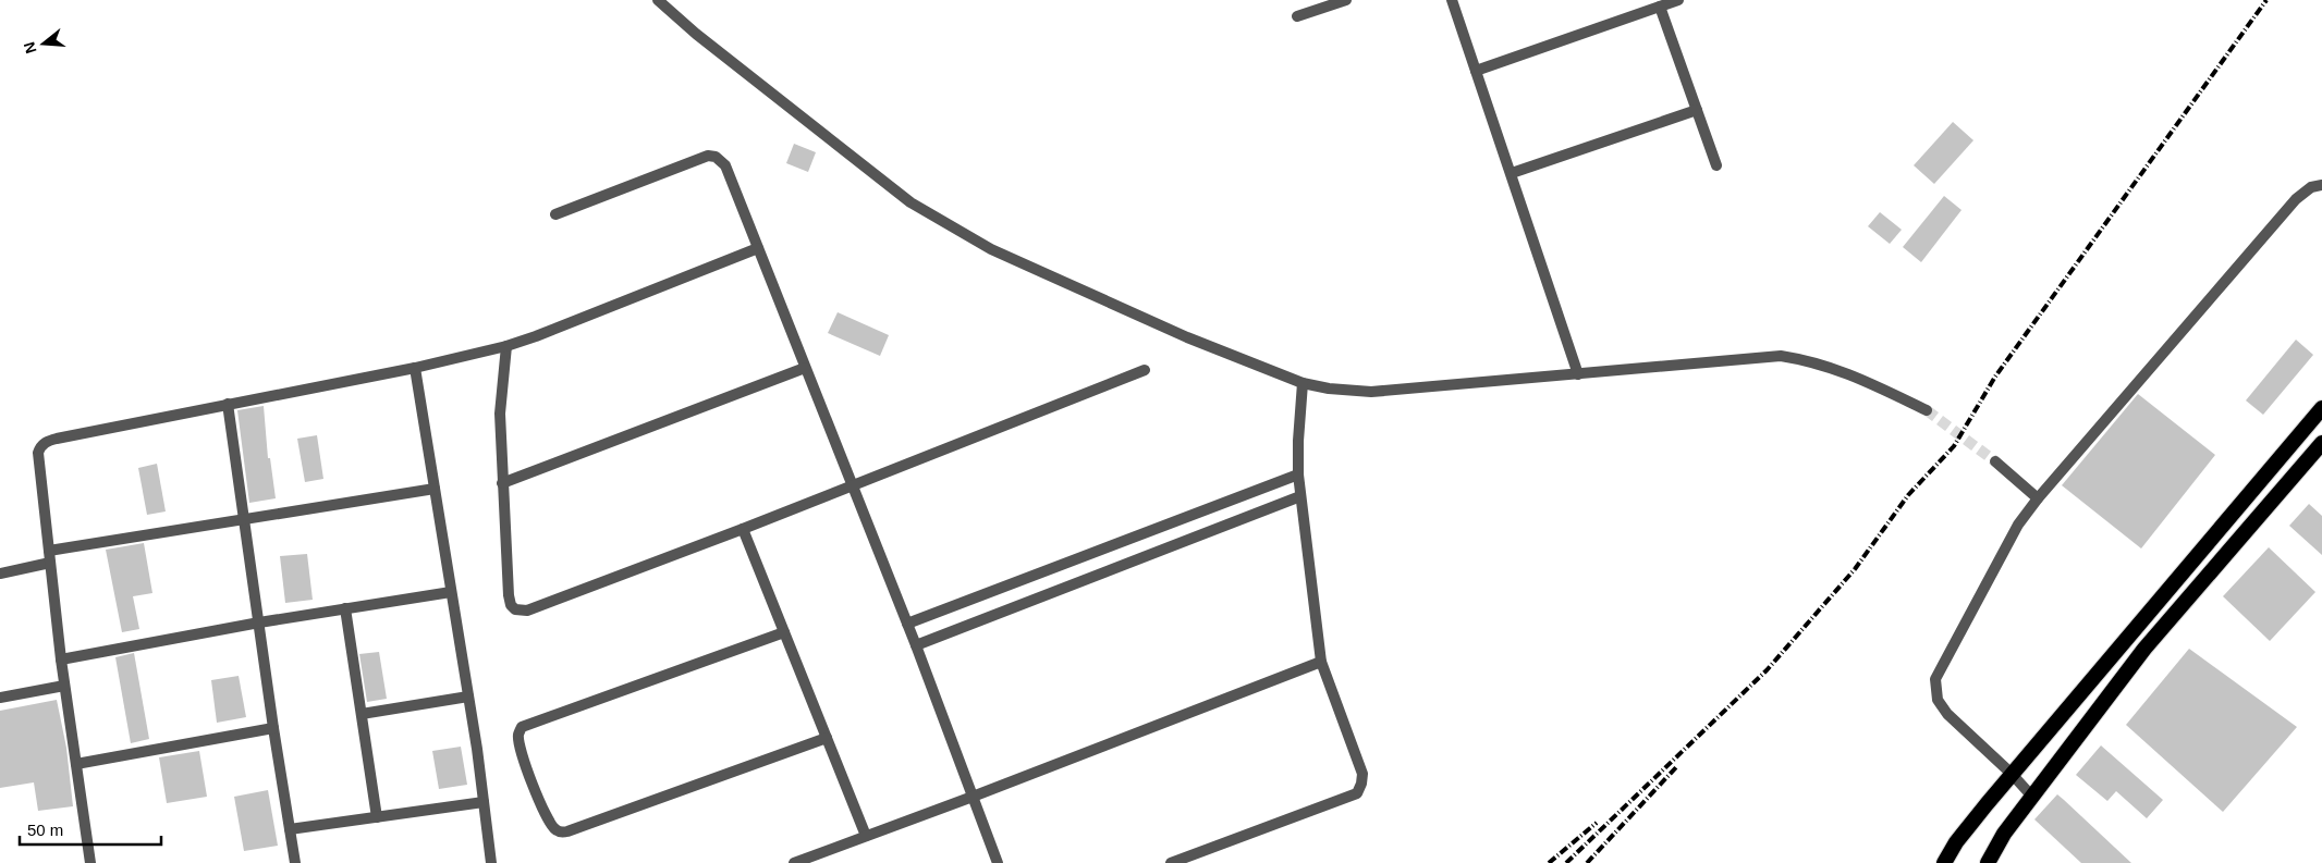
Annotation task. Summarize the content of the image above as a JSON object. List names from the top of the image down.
{
  "scale_bar": "50 m",
  "north": "left"
}
